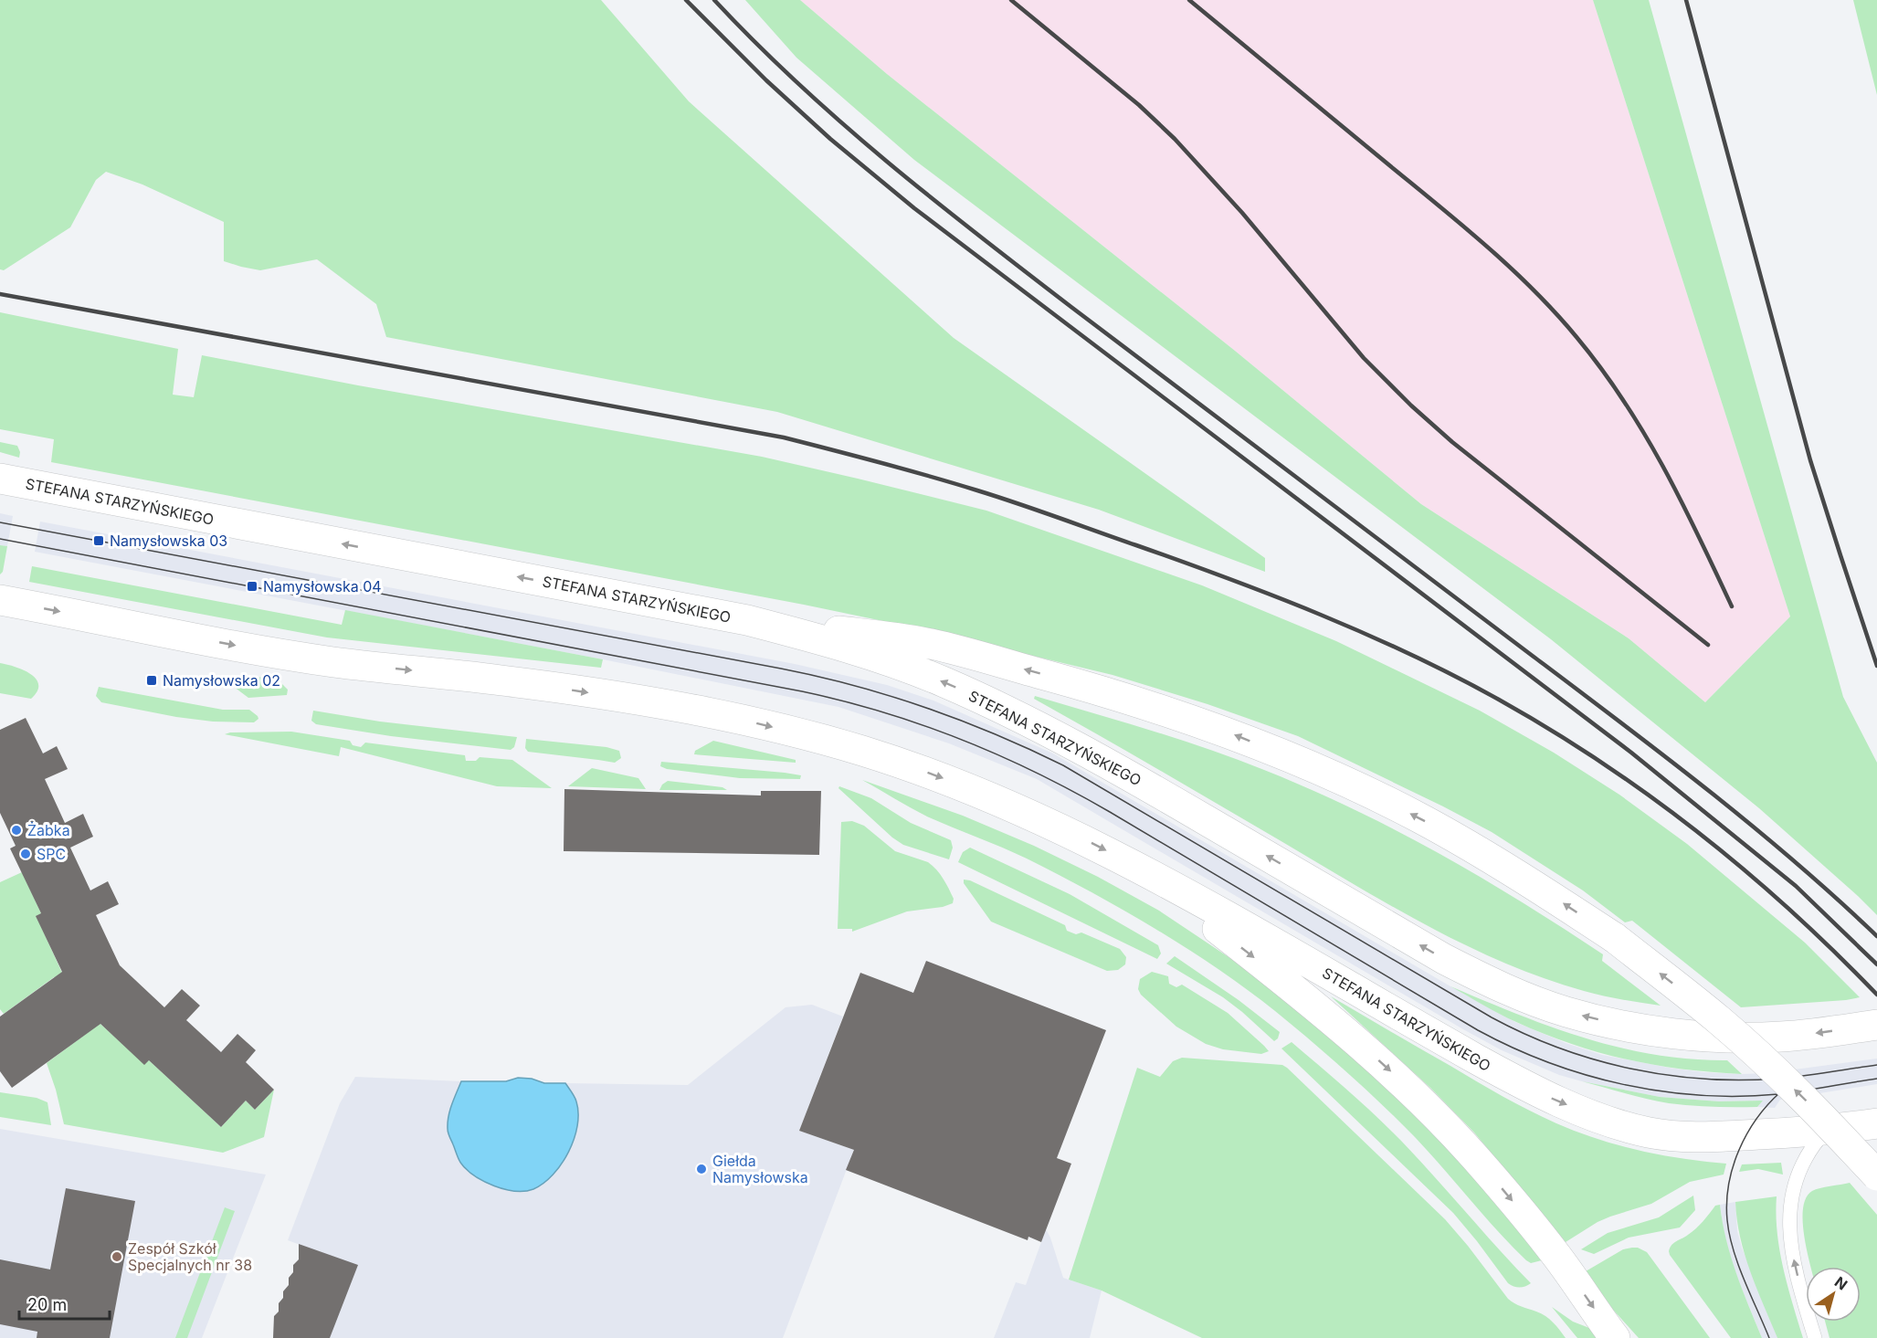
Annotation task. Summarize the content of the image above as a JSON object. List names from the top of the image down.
{
  "streets": {
    "main road": ["STEFANA STARZYŃSKIEGO"]
  },
  "places": {
    "transit": ["Namysłowska 03", "Namysłowska 04", "Namysłowska 02"],
    "other": [
      "Żabka",
      "SPC",
      "Giełda Namysłowska",
      "Zespół Szkół Specjalnych nr 38"
    ]
  },
  "scale_bar": "20 m",
  "north": "top right"
}
